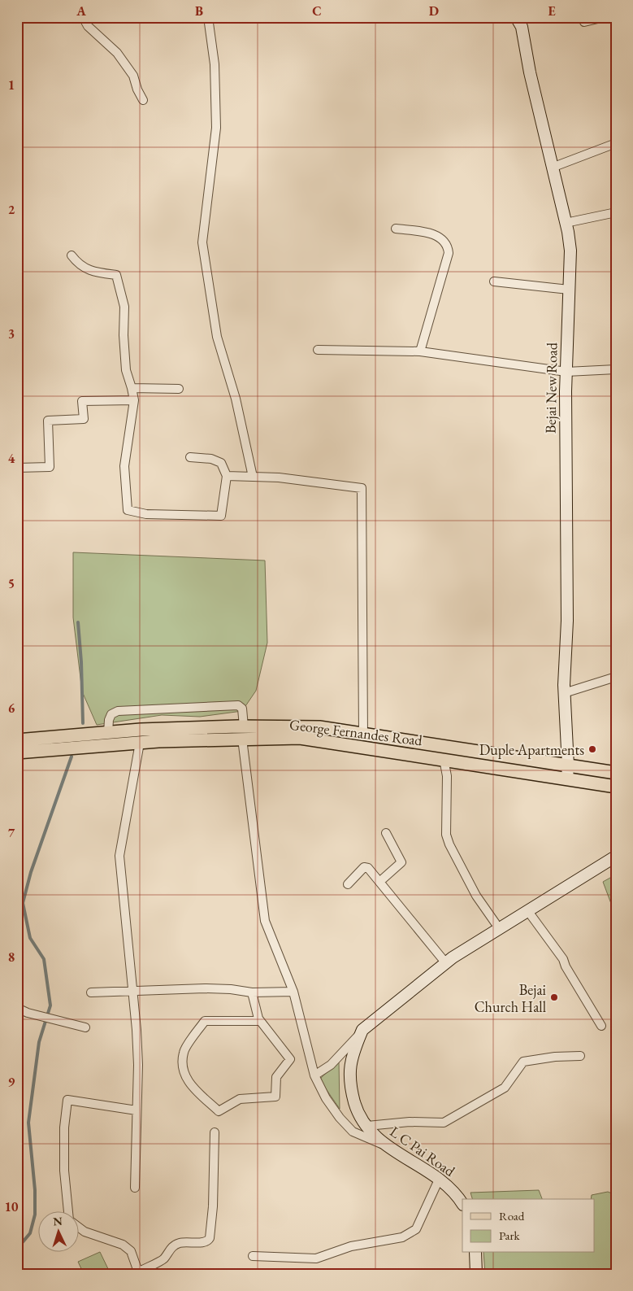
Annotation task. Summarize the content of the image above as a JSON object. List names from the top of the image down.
{
  "streets": {
    "main road": ["George Fernandes Road"],
    "street": ["Bejai New Road", "L C Pai Road"]
  },
  "crossings": [
    ["Bejai New Road", "George Fernandes Road"]
  ],
  "places": ["Duple Apartments", "Bejai Church Hall"],
  "legend": ["Road", "Park"],
  "north": "top",
  "grid": {
    "columns": [
      "A",
      "B",
      "C",
      "D",
      "E"
    ],
    "rows": [
      "1",
      "2",
      "3",
      "4",
      "5",
      "6",
      "7",
      "8",
      "9",
      "10"
    ]
  }
}
